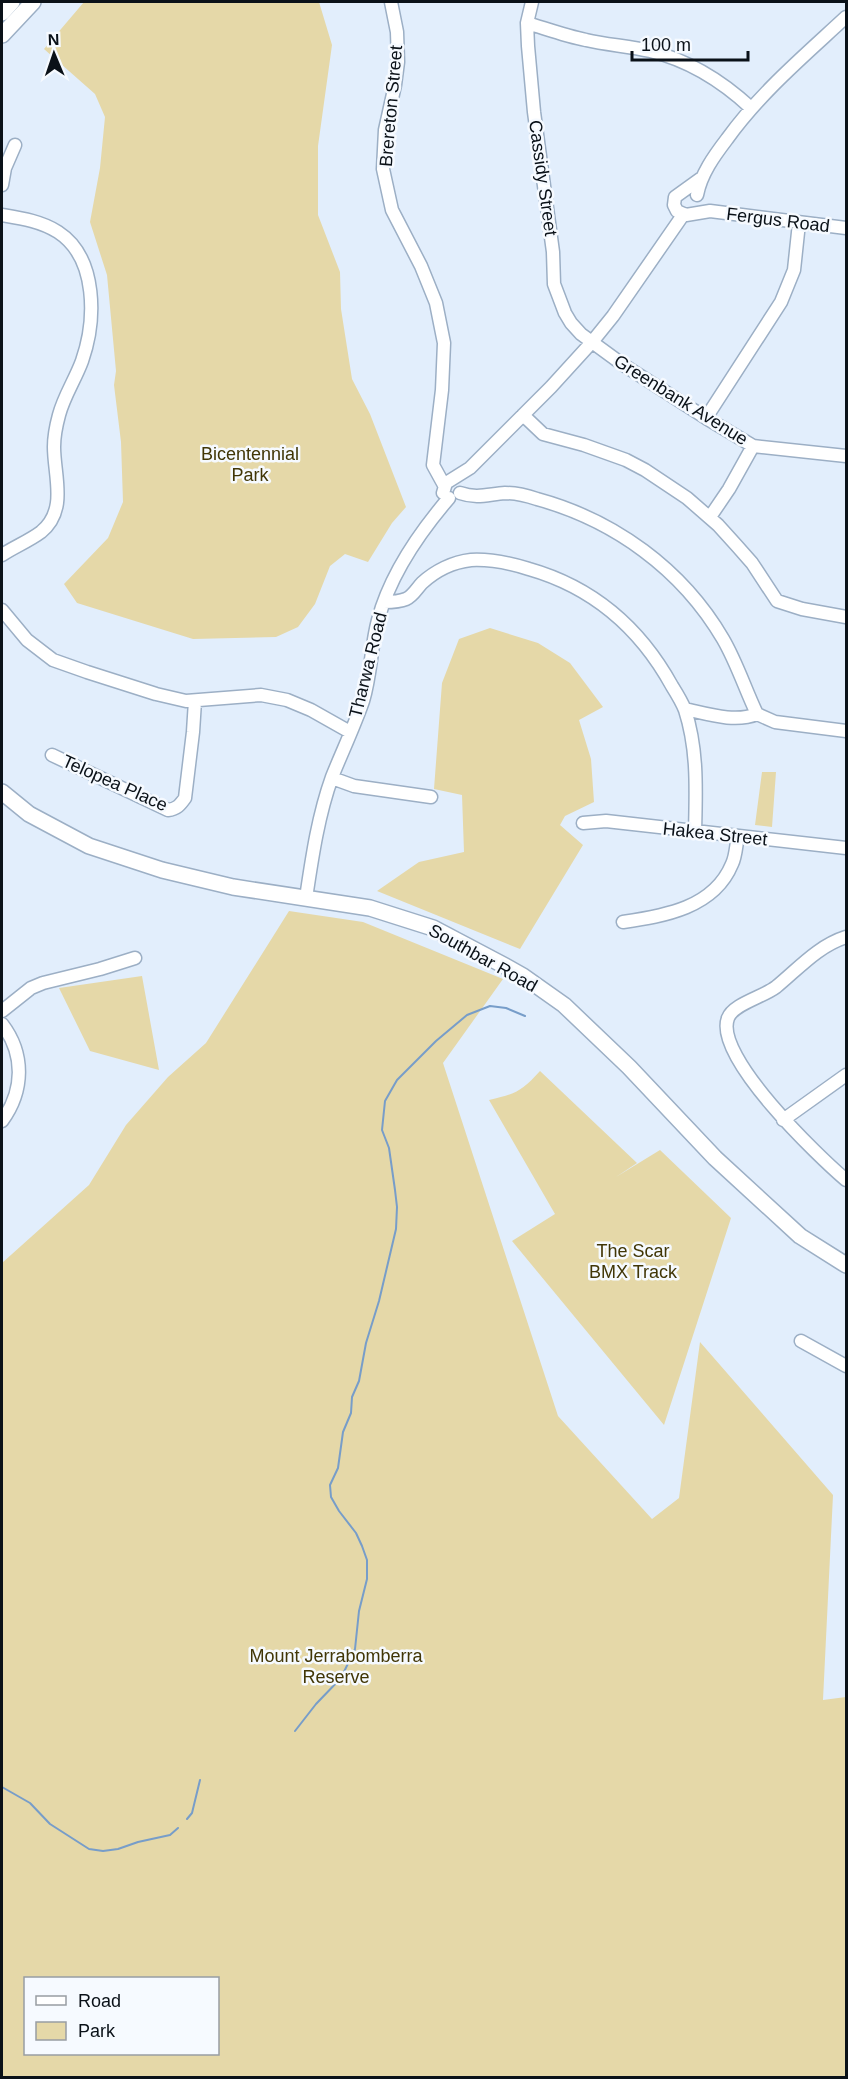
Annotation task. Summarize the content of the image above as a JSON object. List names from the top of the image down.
{
  "streets": {
    "main road": ["Southbar Road"],
    "street": [
      "Brereton Street",
      "Cassidy Street",
      "Fergus Road",
      "Greenbank Avenue",
      "Tharwa Road",
      "Telopea Place",
      "Hakea Street"
    ]
  },
  "crossings": [
    ["Brereton Street", "Tharwa Road"],
    ["Cassidy Street", "Greenbank Avenue"],
    ["Tharwa Road", "Southbar Road"]
  ],
  "parks": ["Bicentennial Park", "The Scar BMX Track", "Mount Jerrabomberra Reserve"],
  "legend": ["Road", "Park"],
  "scale_bar": "100 m",
  "north": "top"
}
